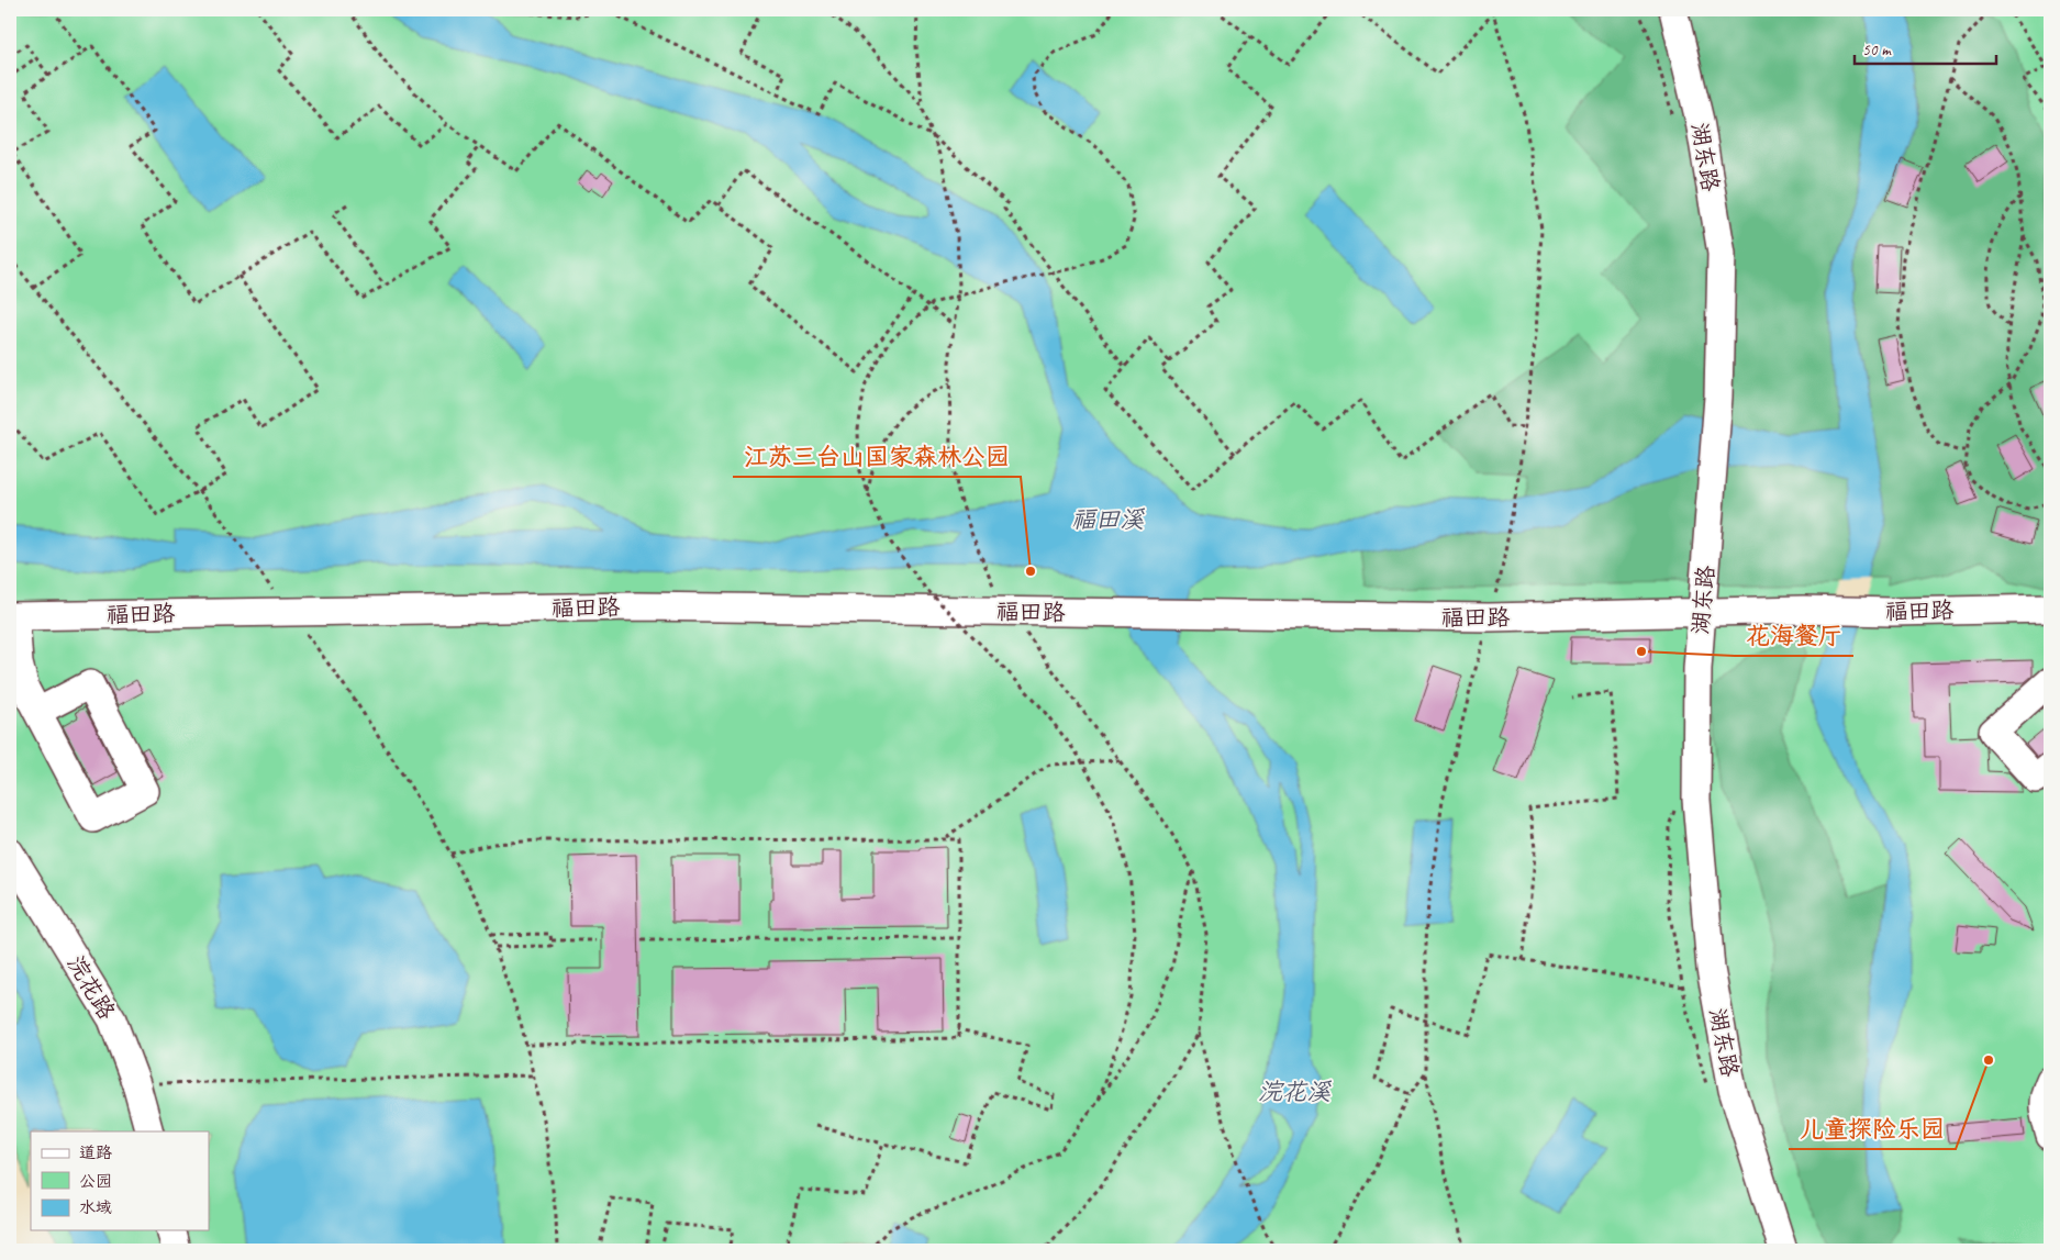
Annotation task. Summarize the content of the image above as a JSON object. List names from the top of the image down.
{
  "streets": {
    "street": ["湖东路", "福田路", "浣花路"]
  },
  "crossings": [
    ["湖东路", "福田路"]
  ],
  "water": ["福田溪", "浣花溪"],
  "places": ["江苏三台山国家森林公园", "花海餐厅", "儿童探险乐园"],
  "legend": ["道路", "公园", "水域"],
  "scale_bar": "50 m"
}
